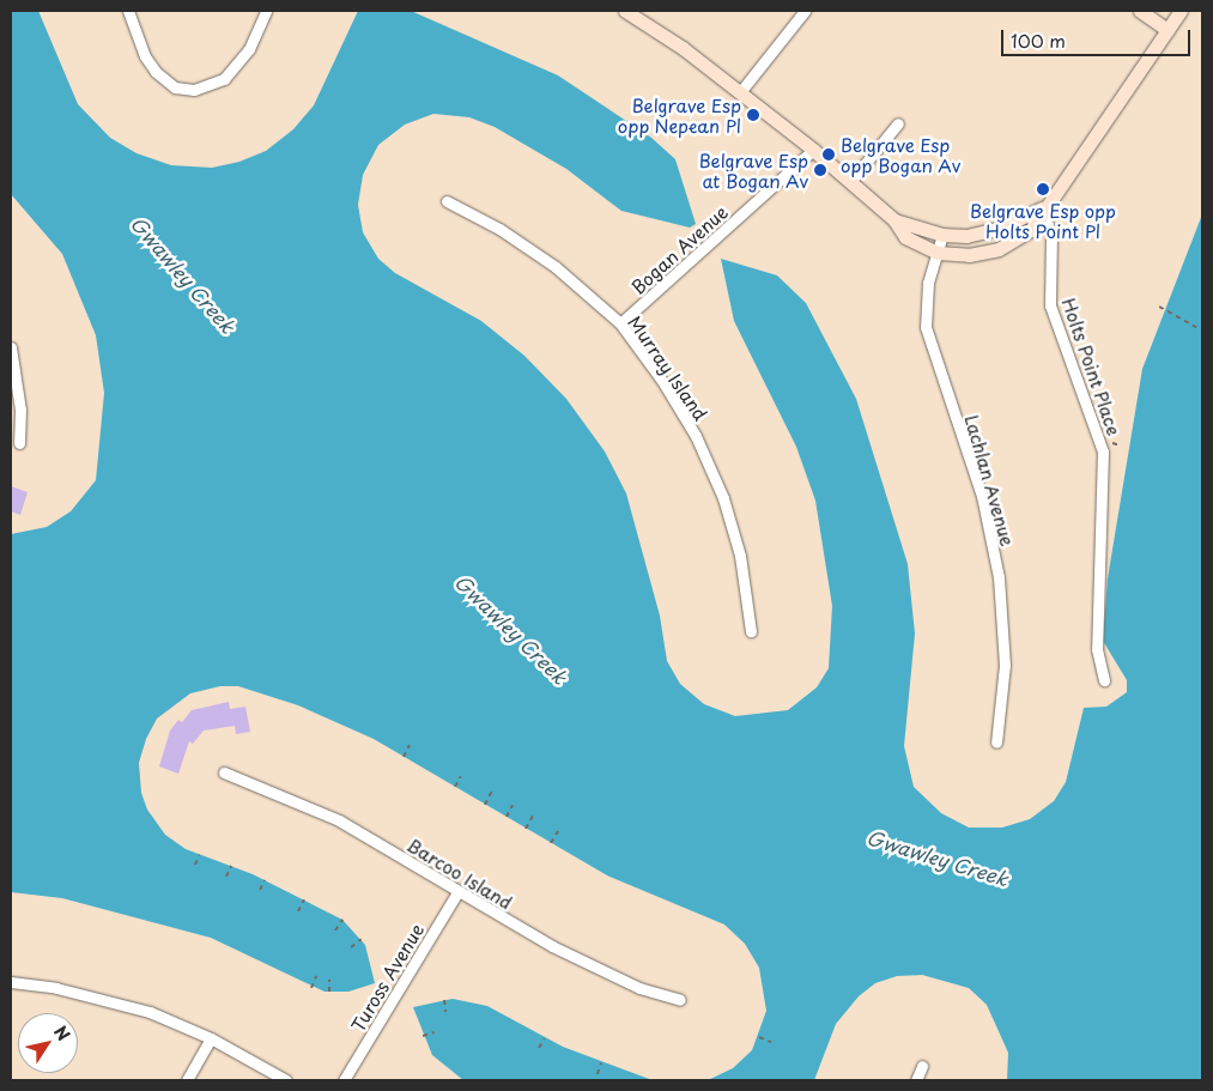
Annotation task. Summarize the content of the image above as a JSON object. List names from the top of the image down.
{
  "streets": {
    "street": [
      "Bogan Avenue",
      "Holts Point Place",
      "Murray Island",
      "Lachlan Avenue",
      "Barcoo Island",
      "Tuross Avenue"
    ]
  },
  "crossings": [
    ["Bogan Avenue", "Murray Island"],
    ["Barcoo Island", "Tuross Avenue"]
  ],
  "water": ["Gwawley Creek"],
  "places": [
    "Belgrave Esp opp Nepean Pl",
    "Belgrave Esp opp Bogan Av",
    "Belgrave Esp at Bogan Av",
    "Belgrave Esp opp Holts Point Pl"
  ],
  "scale_bar": "100 m",
  "north": "top right"
}
